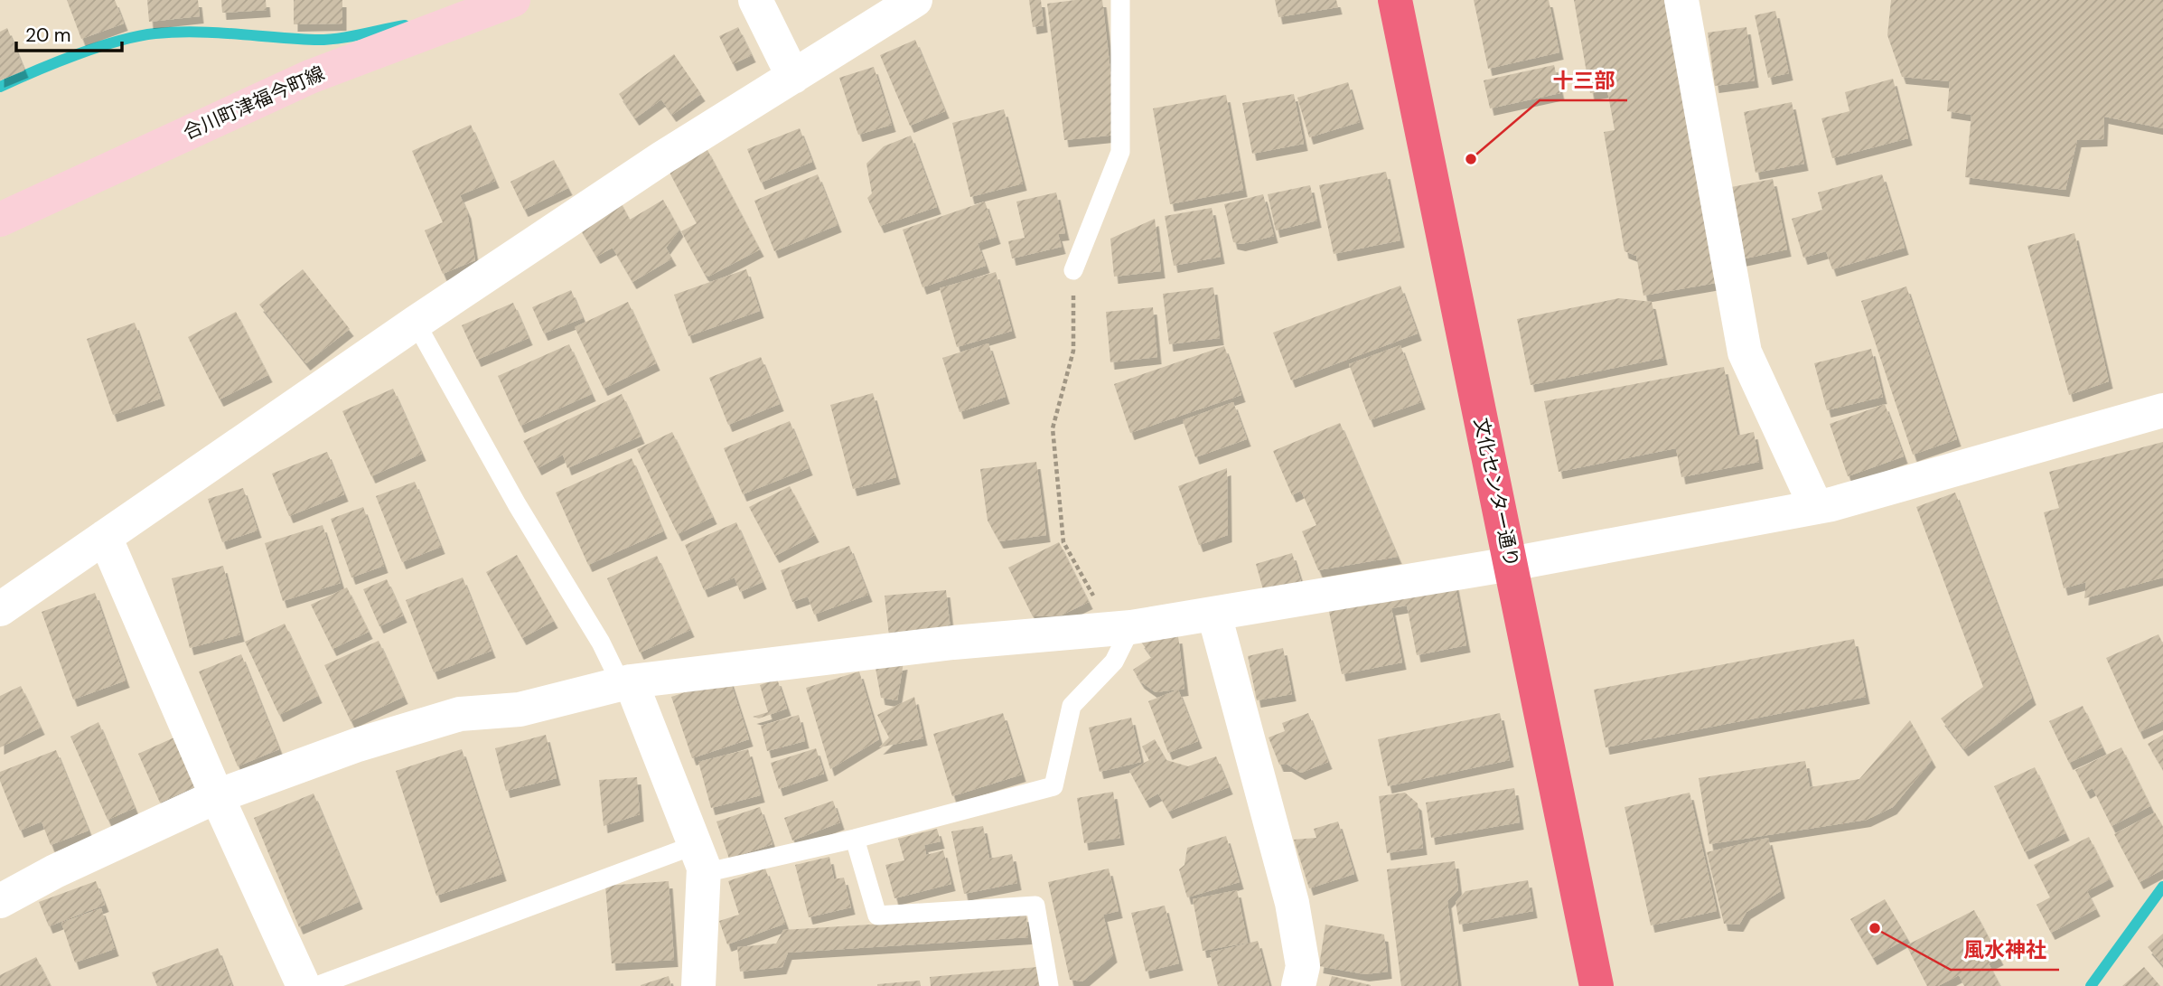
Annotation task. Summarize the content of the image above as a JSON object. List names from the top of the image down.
{
  "streets": {
    "highway": ["文化センター通り"],
    "street": ["合川町津福今町線"]
  },
  "places": ["十三部", "風水神社"],
  "scale_bar": "20 m"
}
